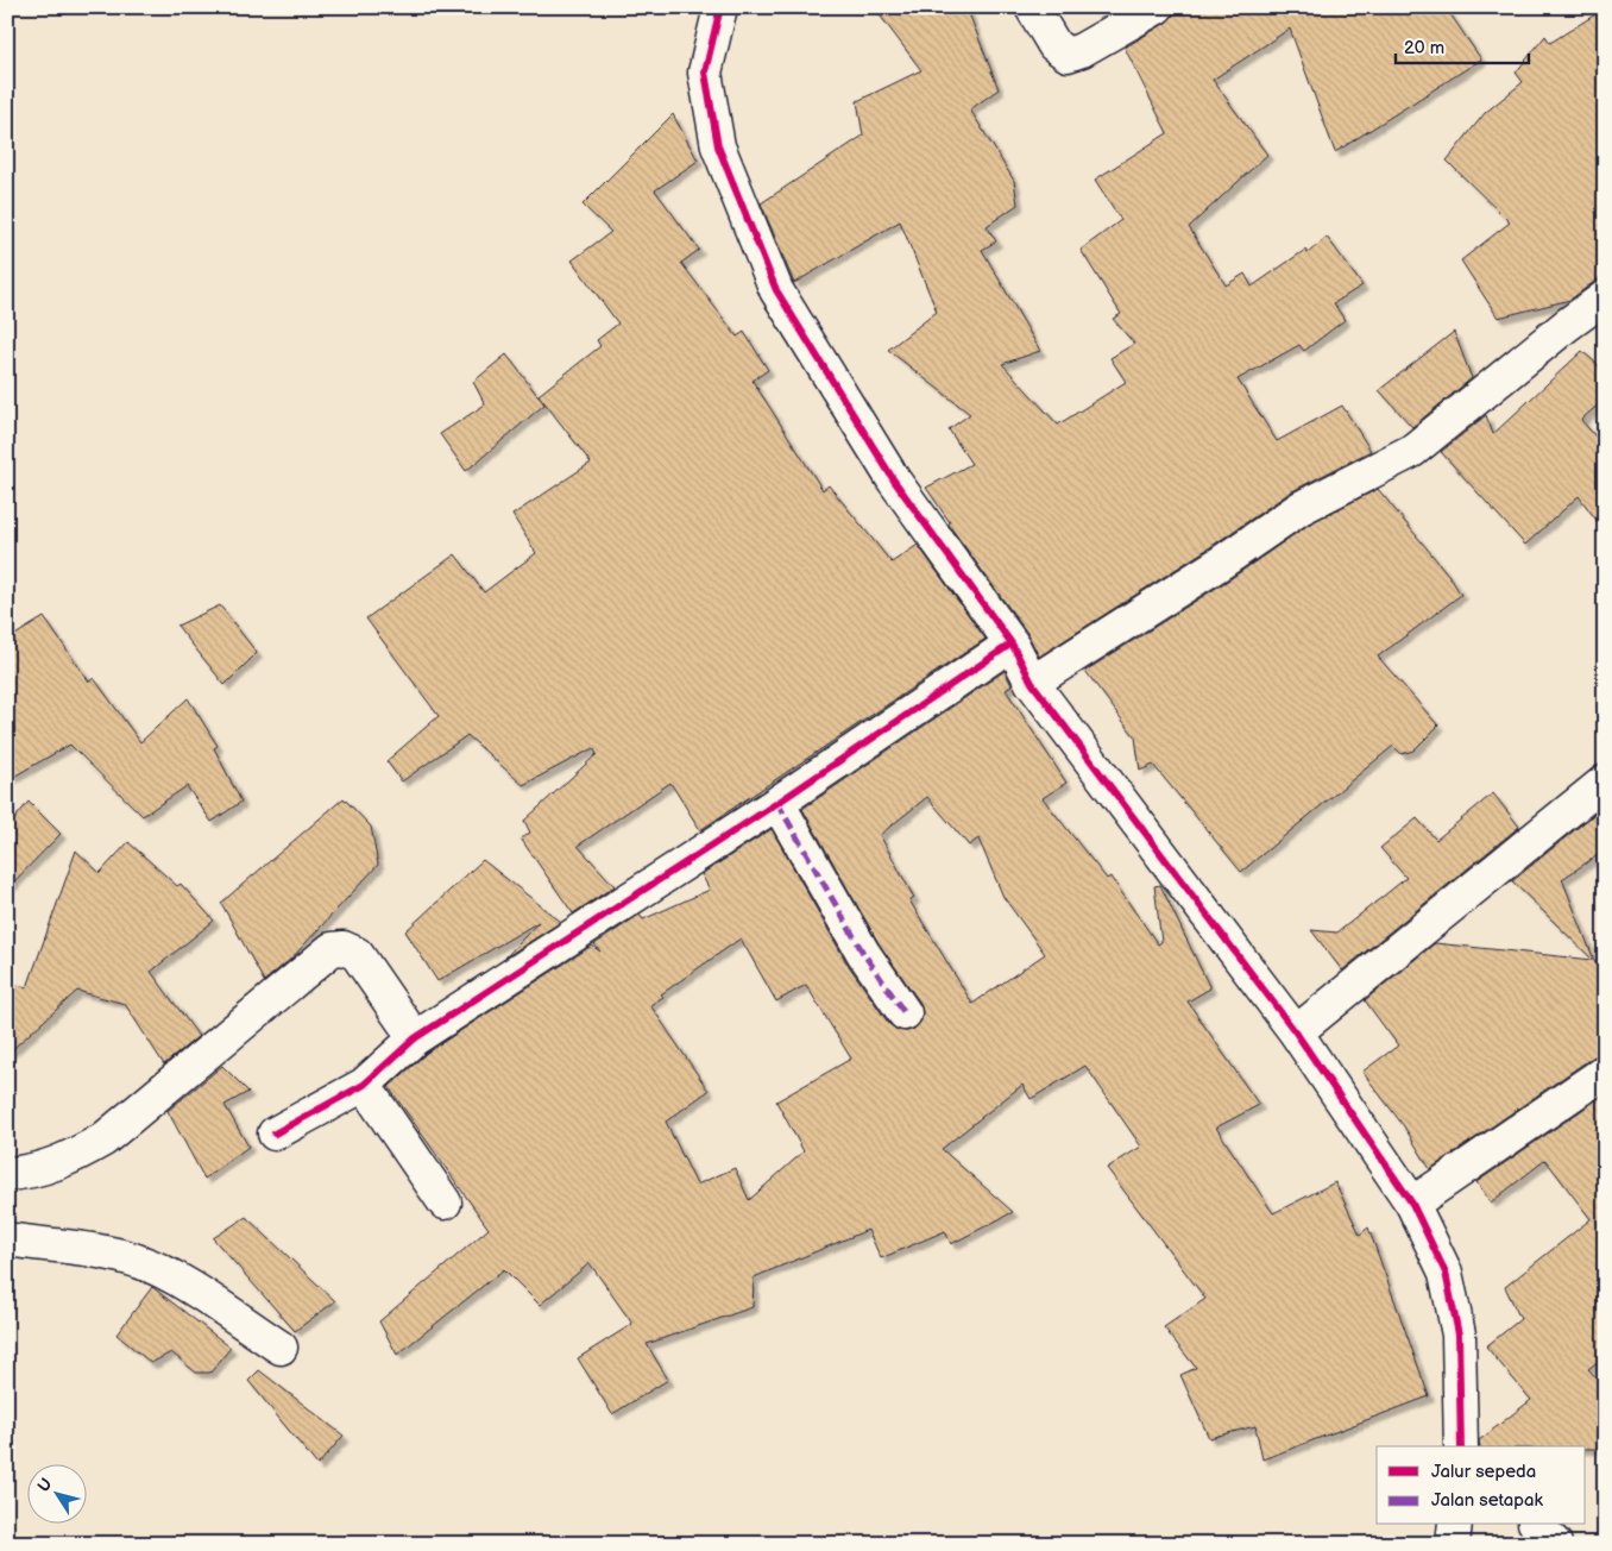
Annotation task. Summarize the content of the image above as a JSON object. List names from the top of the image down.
{
  "legend": ["Jalur sepeda", "Jalan setapak"],
  "scale_bar": "20 m",
  "north": "top left"
}
